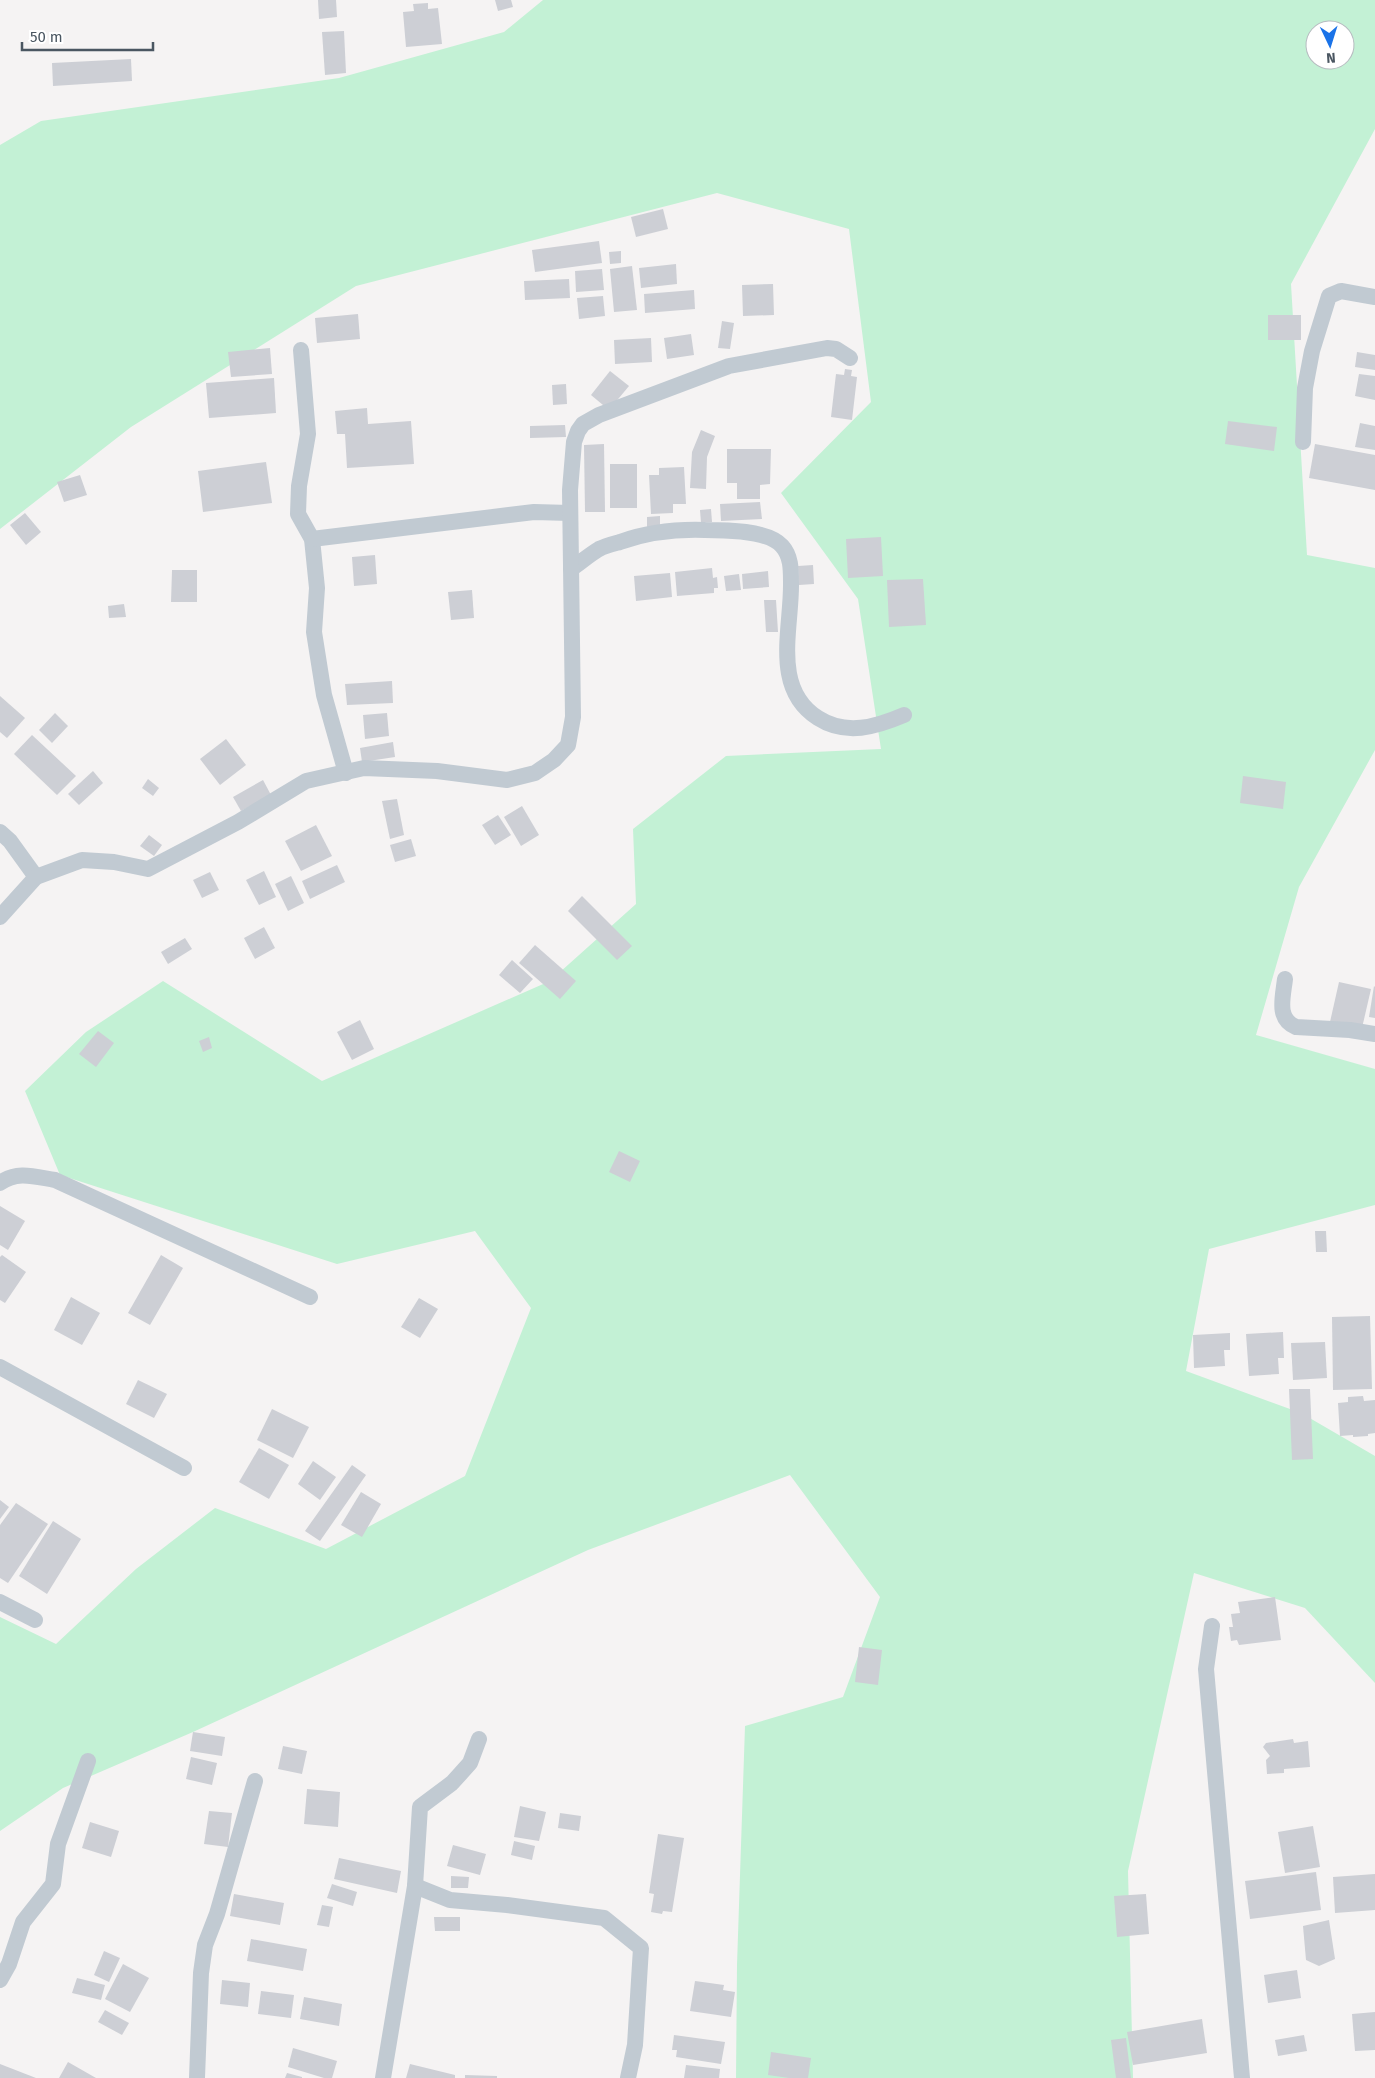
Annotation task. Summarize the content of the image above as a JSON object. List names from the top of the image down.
{
  "scale_bar": "50 m",
  "north": "bottom"
}
